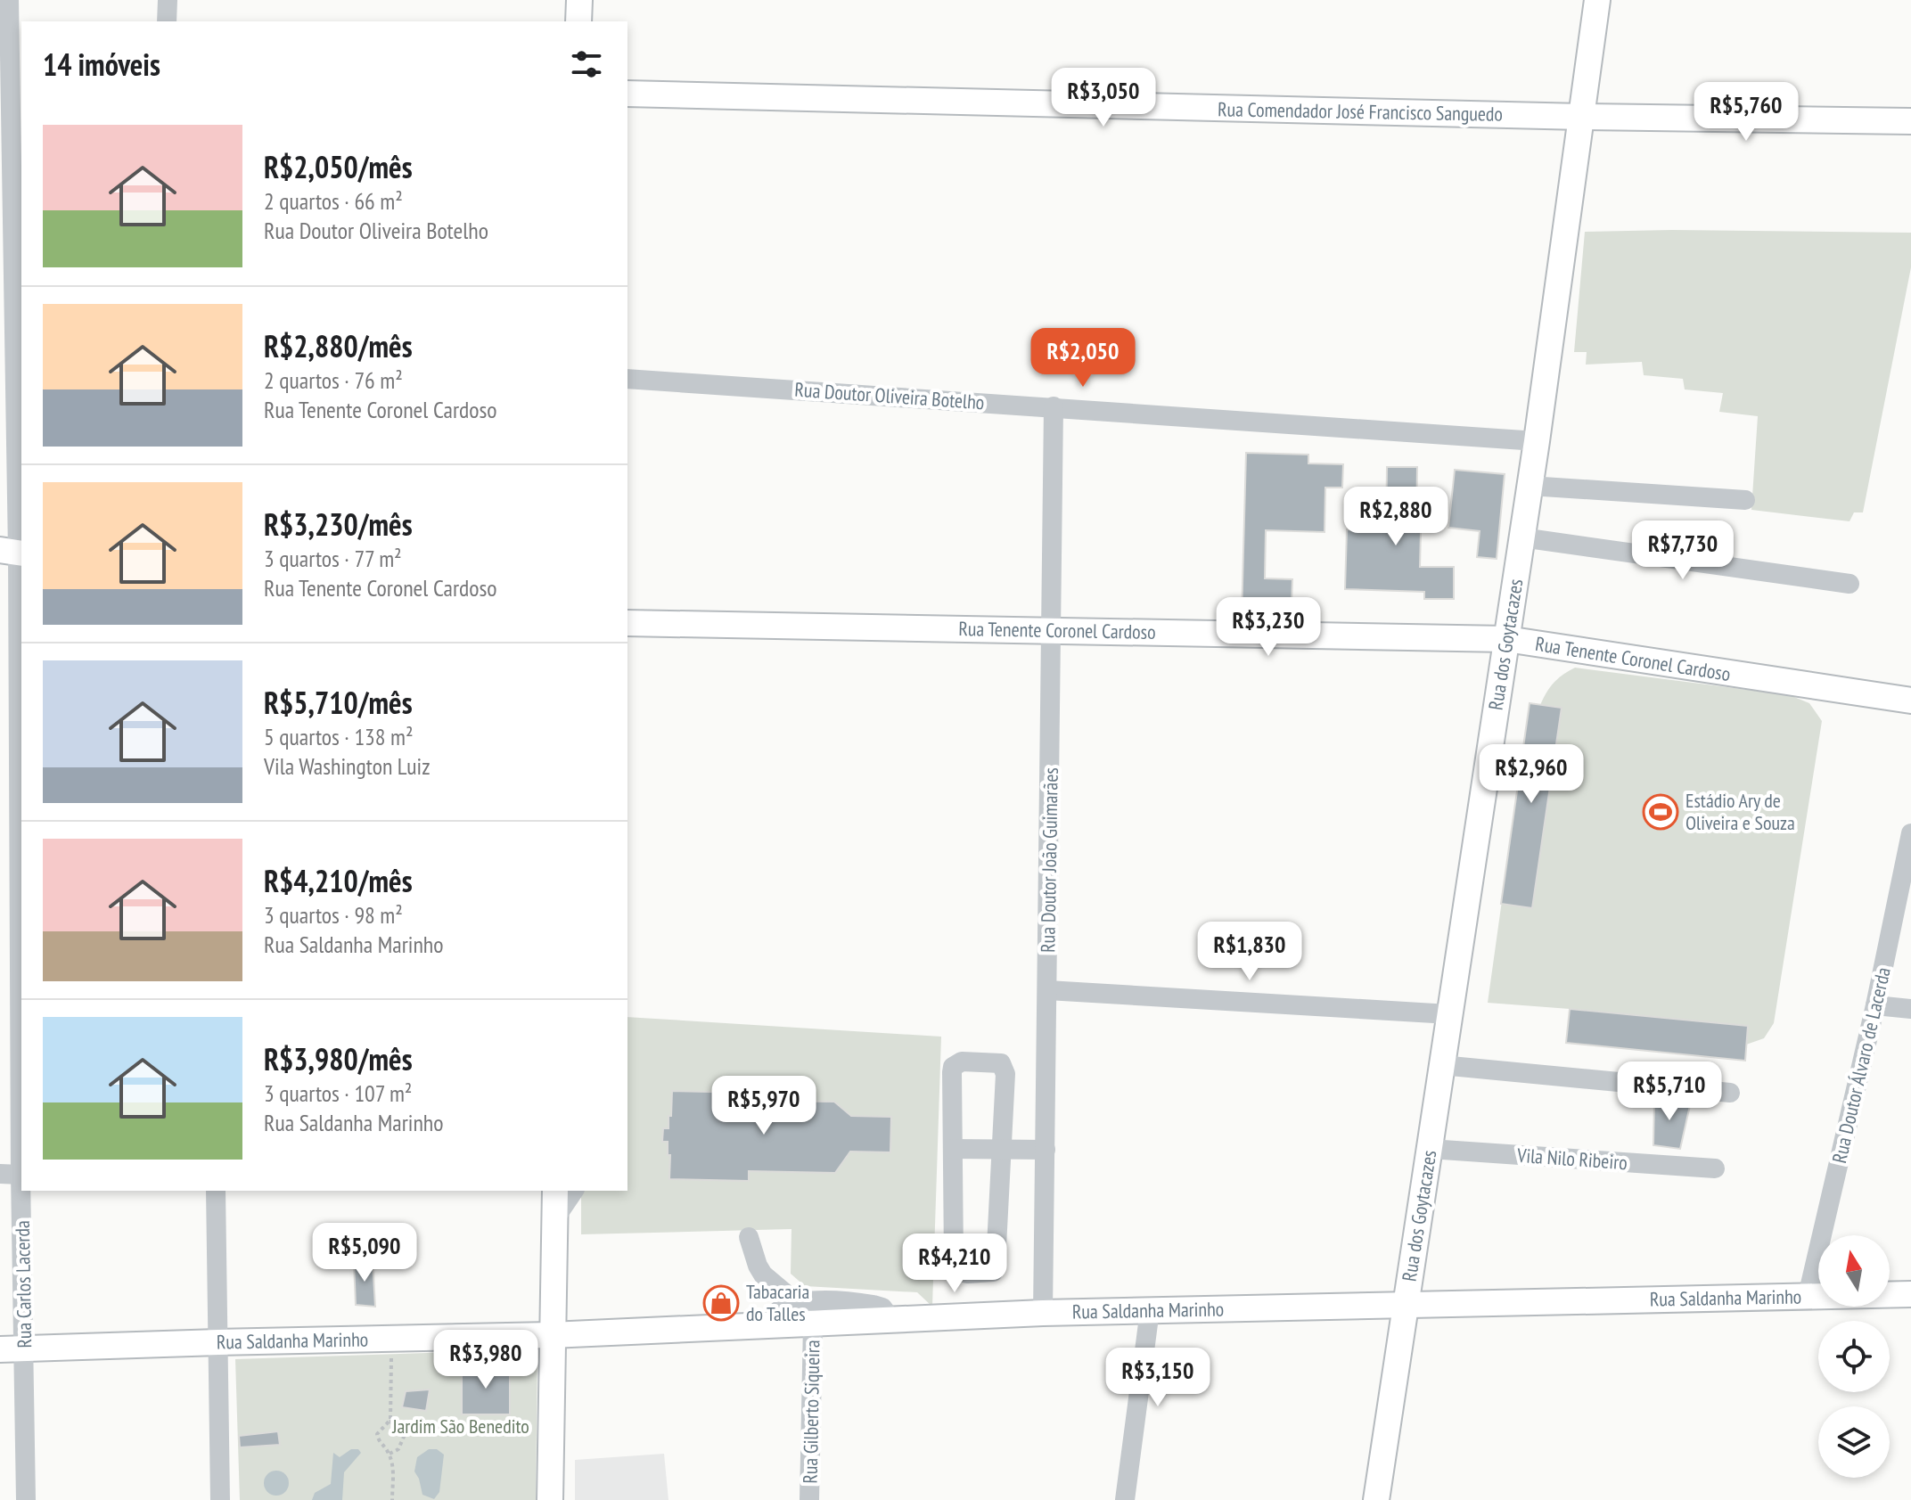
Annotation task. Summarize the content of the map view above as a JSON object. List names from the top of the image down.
{
  "streets": {
    "main road": [
      "Rua Comendador José Francisco Sanguedo",
      "Rua Tenente Coronel Cardoso",
      "Rua dos Goytacazes",
      "Rua Saldanha Marinho"
    ],
    "street": [
      "Rua Doutor Oliveira Botelho",
      "Rua Doutor João Guimarães",
      "Rua Doutor Álvaro de Lacerda",
      "Vila Nilo Ribeiro",
      "Rua Carlos Lacerda",
      "Rua Gilberto Siqueira"
    ]
  },
  "crossings": [
    ["Rua Comendador José Francisco Sanguedo", "Rua dos Goytacazes"],
    ["Rua Doutor Oliveira Botelho", "Rua dos Goytacazes"],
    ["Rua Doutor Oliveira Botelho", "Rua Doutor João Guimarães"],
    ["Rua Tenente Coronel Cardoso", "Rua dos Goytacazes"],
    ["Rua Tenente Coronel Cardoso", "Rua Doutor João Guimarães"],
    ["Rua dos Goytacazes", "Vila Nilo Ribeiro"],
    ["Rua dos Goytacazes", "Rua Saldanha Marinho"],
    ["Rua Doutor João Guimarães", "Rua Saldanha Marinho"],
    ["Rua Doutor Álvaro de Lacerda", "Rua Saldanha Marinho"],
    ["Rua Carlos Lacerda", "Rua Saldanha Marinho"],
    ["Rua Saldanha Marinho", "Rua Gilberto Siqueira"]
  ],
  "parks": ["Jardim São Benedito"],
  "places": {
    "sports": ["Estádio Ary de Oliveira e Souza"],
    "shop": ["Tabacaria do Talles"]
  },
  "north": "top",
  "page": {
    "heading": "14 imóveis",
    "price": [
      "R$3,050",
      "R$5,760",
      "R$2,050",
      "R$2,880",
      "R$7,730",
      "R$3,230",
      "R$2,960",
      "R$1,830",
      "R$5,710",
      "R$5,970",
      "R$5,090",
      "R$4,210",
      "R$3,980",
      "R$3,150"
    ],
    "list": [
      {
        "name": "R$2,050/mês",
        "note": "2 quartos · 66 m² · Rua Doutor Oliveira Botelho"
      },
      {
        "name": "R$2,880/mês",
        "note": "2 quartos · 76 m² · Rua Tenente Coronel Cardoso"
      },
      {
        "name": "R$3,230/mês",
        "note": "3 quartos · 77 m² · Rua Tenente Coronel Cardoso"
      },
      {
        "name": "R$5,710/mês",
        "note": "5 quartos · 138 m² · Vila Washington Luiz"
      },
      {
        "name": "R$4,210/mês",
        "note": "3 quartos · 98 m² · Rua Saldanha Marinho"
      },
      {
        "name": "R$3,980/mês",
        "note": "3 quartos · 107 m² · Rua Saldanha Marinho"
      }
    ]
  }
}
